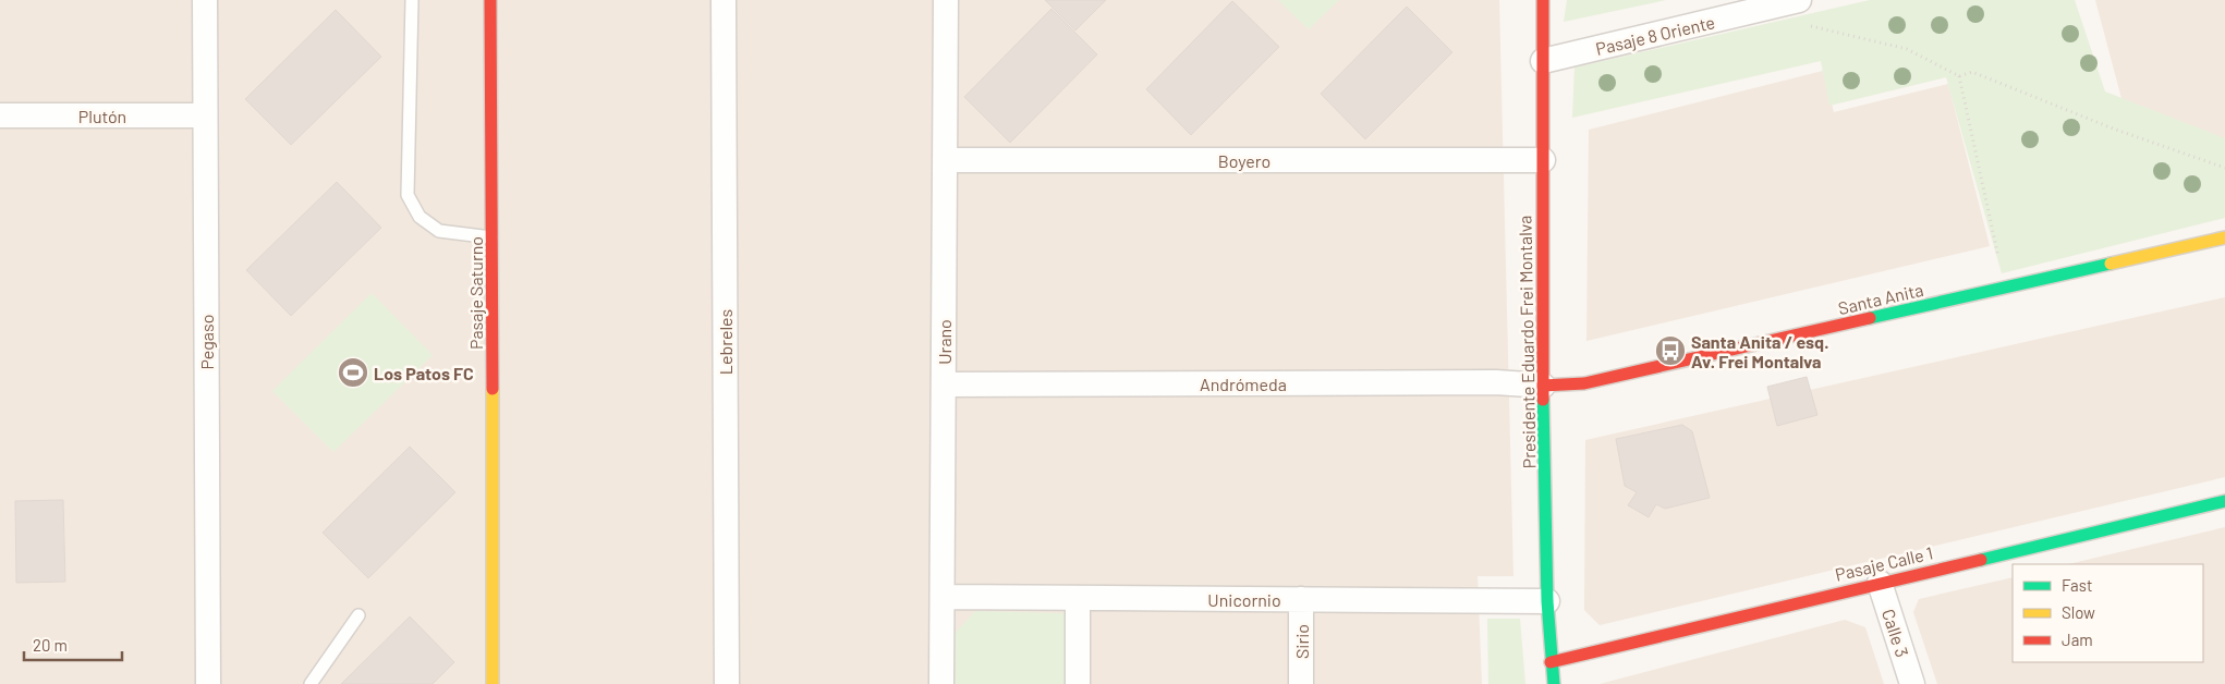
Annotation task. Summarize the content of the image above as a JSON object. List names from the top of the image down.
{
  "streets": {
    "street": [
      "Pasaje 8 Oriente",
      "Plutón",
      "Boyero",
      "Pasaje Saturno",
      "Santa Anita",
      "Pegaso",
      "Lebreles",
      "Urano",
      "Presidente Eduardo Frei Montalva",
      "Andrómeda",
      "Pasaje Calle 1",
      "Unicornio",
      "Calle 3",
      "Sirio"
    ]
  },
  "crossings": [
    ["Pasaje 8 Oriente", "Presidente Eduardo Frei Montalva"],
    ["Plutón", "Pegaso"],
    ["Boyero", "Urano"],
    ["Boyero", "Presidente Eduardo Frei Montalva"],
    ["Santa Anita", "Presidente Eduardo Frei Montalva"],
    ["Santa Anita", "Andrómeda"],
    ["Urano", "Andrómeda"],
    ["Urano", "Unicornio"],
    ["Presidente Eduardo Frei Montalva", "Andrómeda"],
    ["Presidente Eduardo Frei Montalva", "Pasaje Calle 1"],
    ["Presidente Eduardo Frei Montalva", "Unicornio"],
    ["Pasaje Calle 1", "Calle 3"],
    ["Unicornio", "Sirio"]
  ],
  "places": {
    "bus stop": ["Santa Anita / esq. Av. Frei Montalva"],
    "sports": ["Los Patos FC"]
  },
  "legend": ["Fast", "Slow", "Jam"],
  "scale_bar": "20 m"
}
